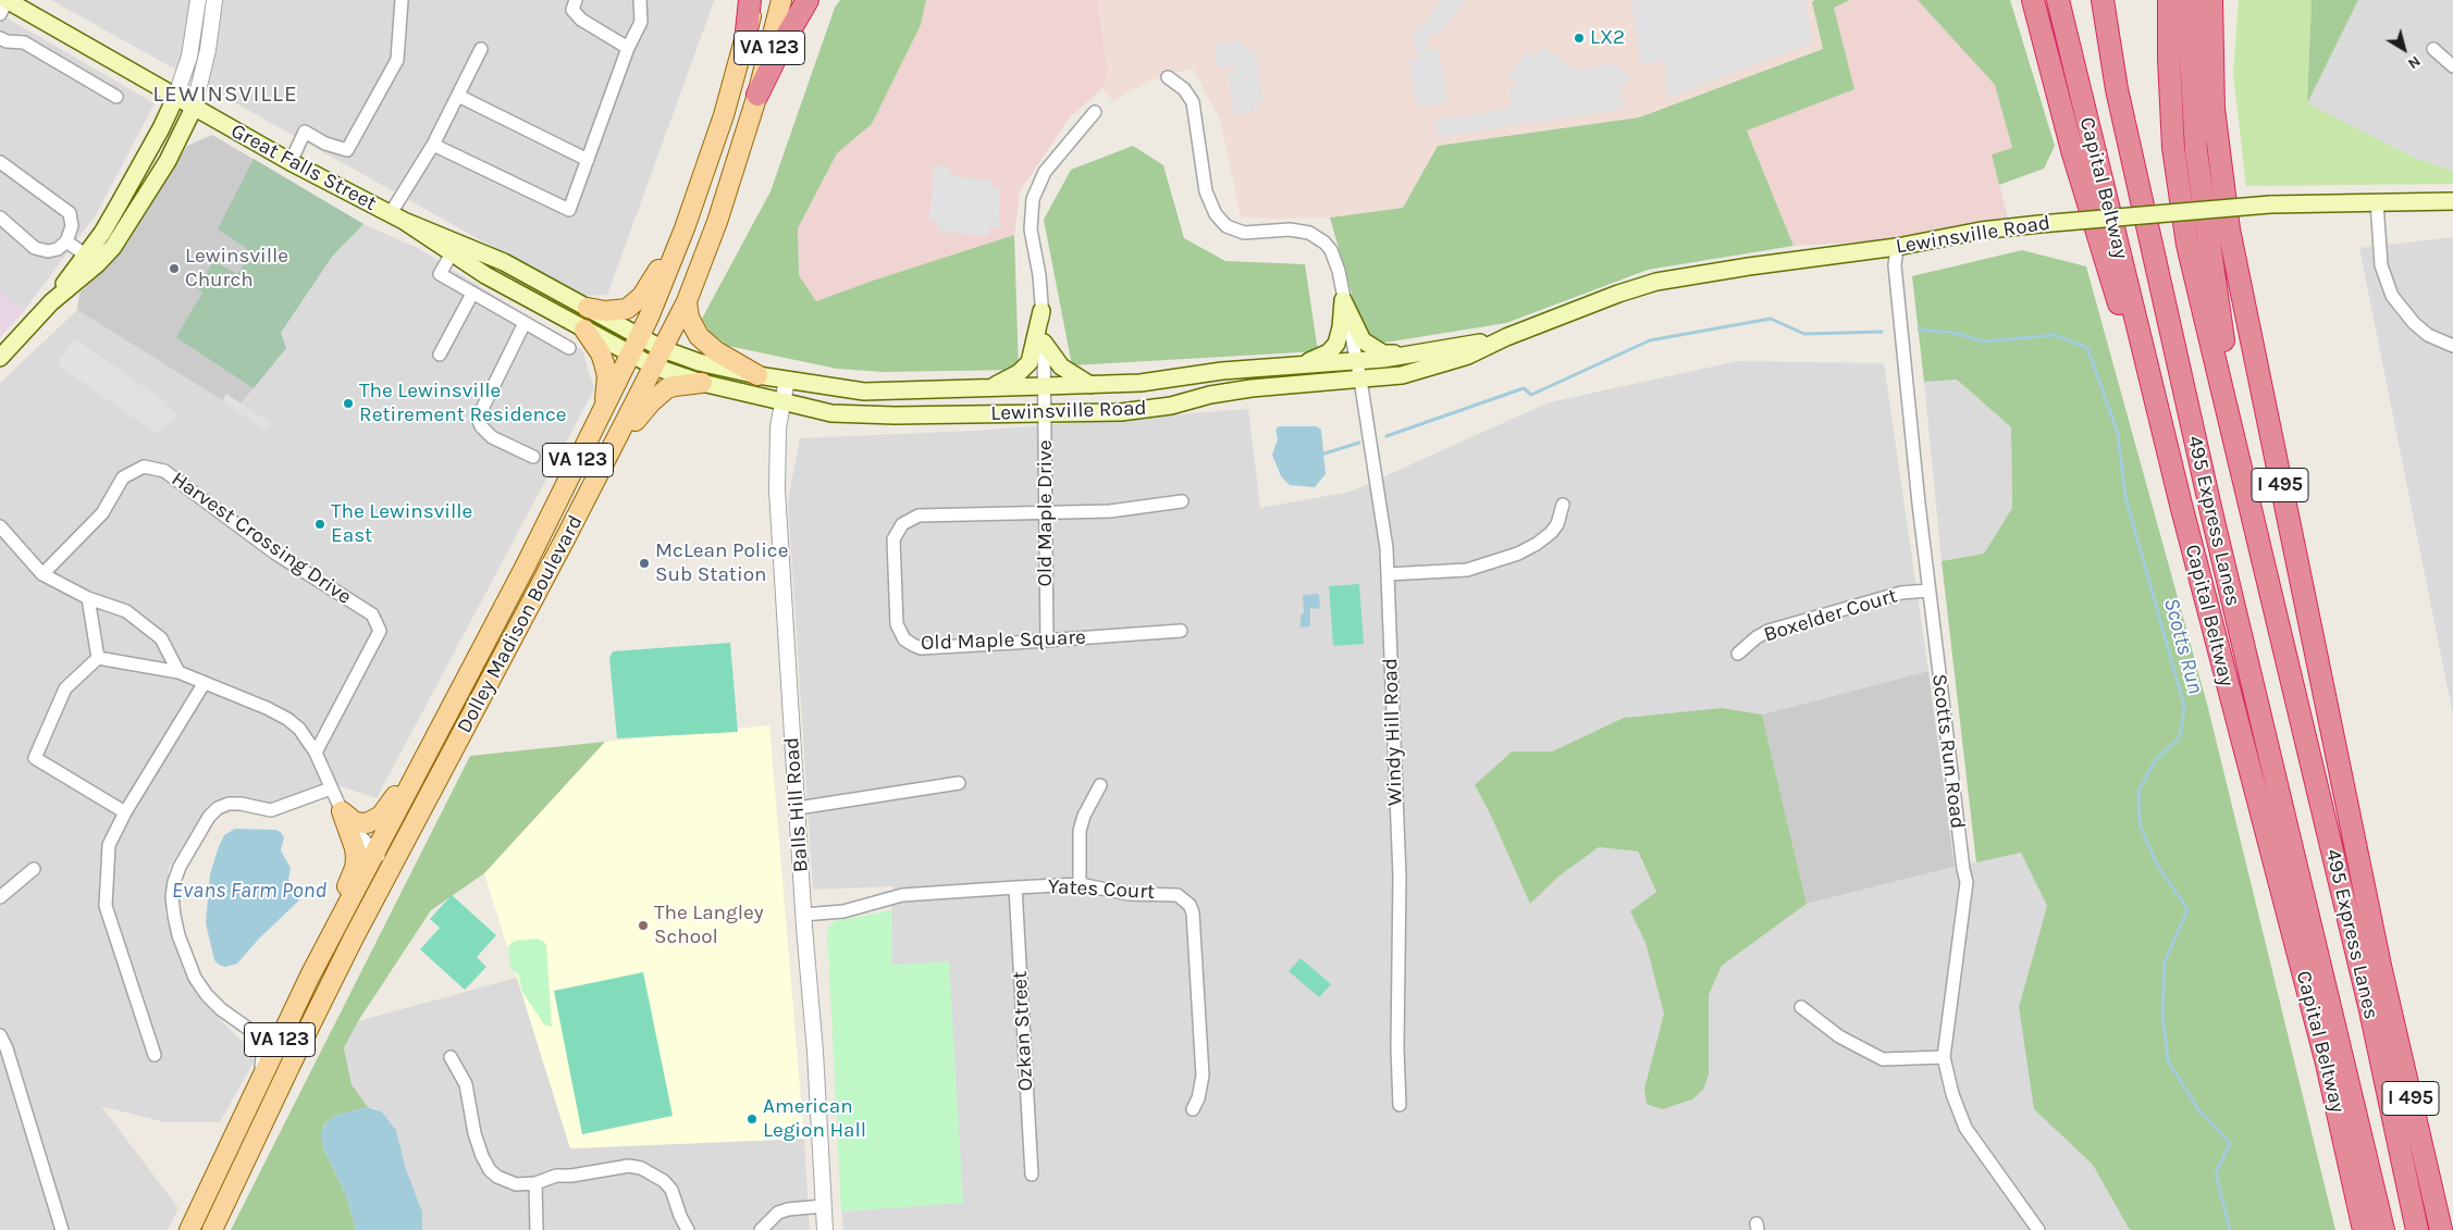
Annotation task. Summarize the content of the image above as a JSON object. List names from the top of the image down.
{
  "streets": {
    "highway": ["Capital Beltway", "I 495", "495 Express Lanes"],
    "main road": [
      "VA 123",
      "Great Falls Street",
      "Lewinsville Road",
      "Dolley Madison Boulevard"
    ],
    "street": [
      "Old Maple Drive",
      "Harvest Crossing Drive",
      "Boxelder Court",
      "Old Maple Square",
      "Windy Hill Road",
      "Scotts Run Road",
      "Balls Hill Road",
      "Yates Court",
      "Ozkan Street"
    ]
  },
  "crossings": [
    ["Great Falls Street", "Lewinsville Road"],
    ["Great Falls Street", "Dolley Madison Boulevard"],
    ["Lewinsville Road", "Old Maple Drive"],
    ["Lewinsville Road", "Dolley Madison Boulevard"],
    ["Lewinsville Road", "Windy Hill Road"],
    ["Lewinsville Road", "Scotts Run Road"],
    ["Lewinsville Road", "Balls Hill Road"],
    ["Old Maple Drive", "Old Maple Square"],
    ["Boxelder Court", "Scotts Run Road"],
    ["Balls Hill Road", "Yates Court"],
    ["Yates Court", "Ozkan Street"]
  ],
  "districts": ["LEWINSVILLE"],
  "water": ["Scotts Run", "Evans Farm Pond"],
  "places": [
    "LX2",
    "Lewinsville Church",
    "The Lewinsville Retirement Residence",
    "The Lewinsville East",
    "McLean Police Sub Station",
    "The Langley School",
    "American Legion Hall"
  ],
  "north": "bottom right"
}
